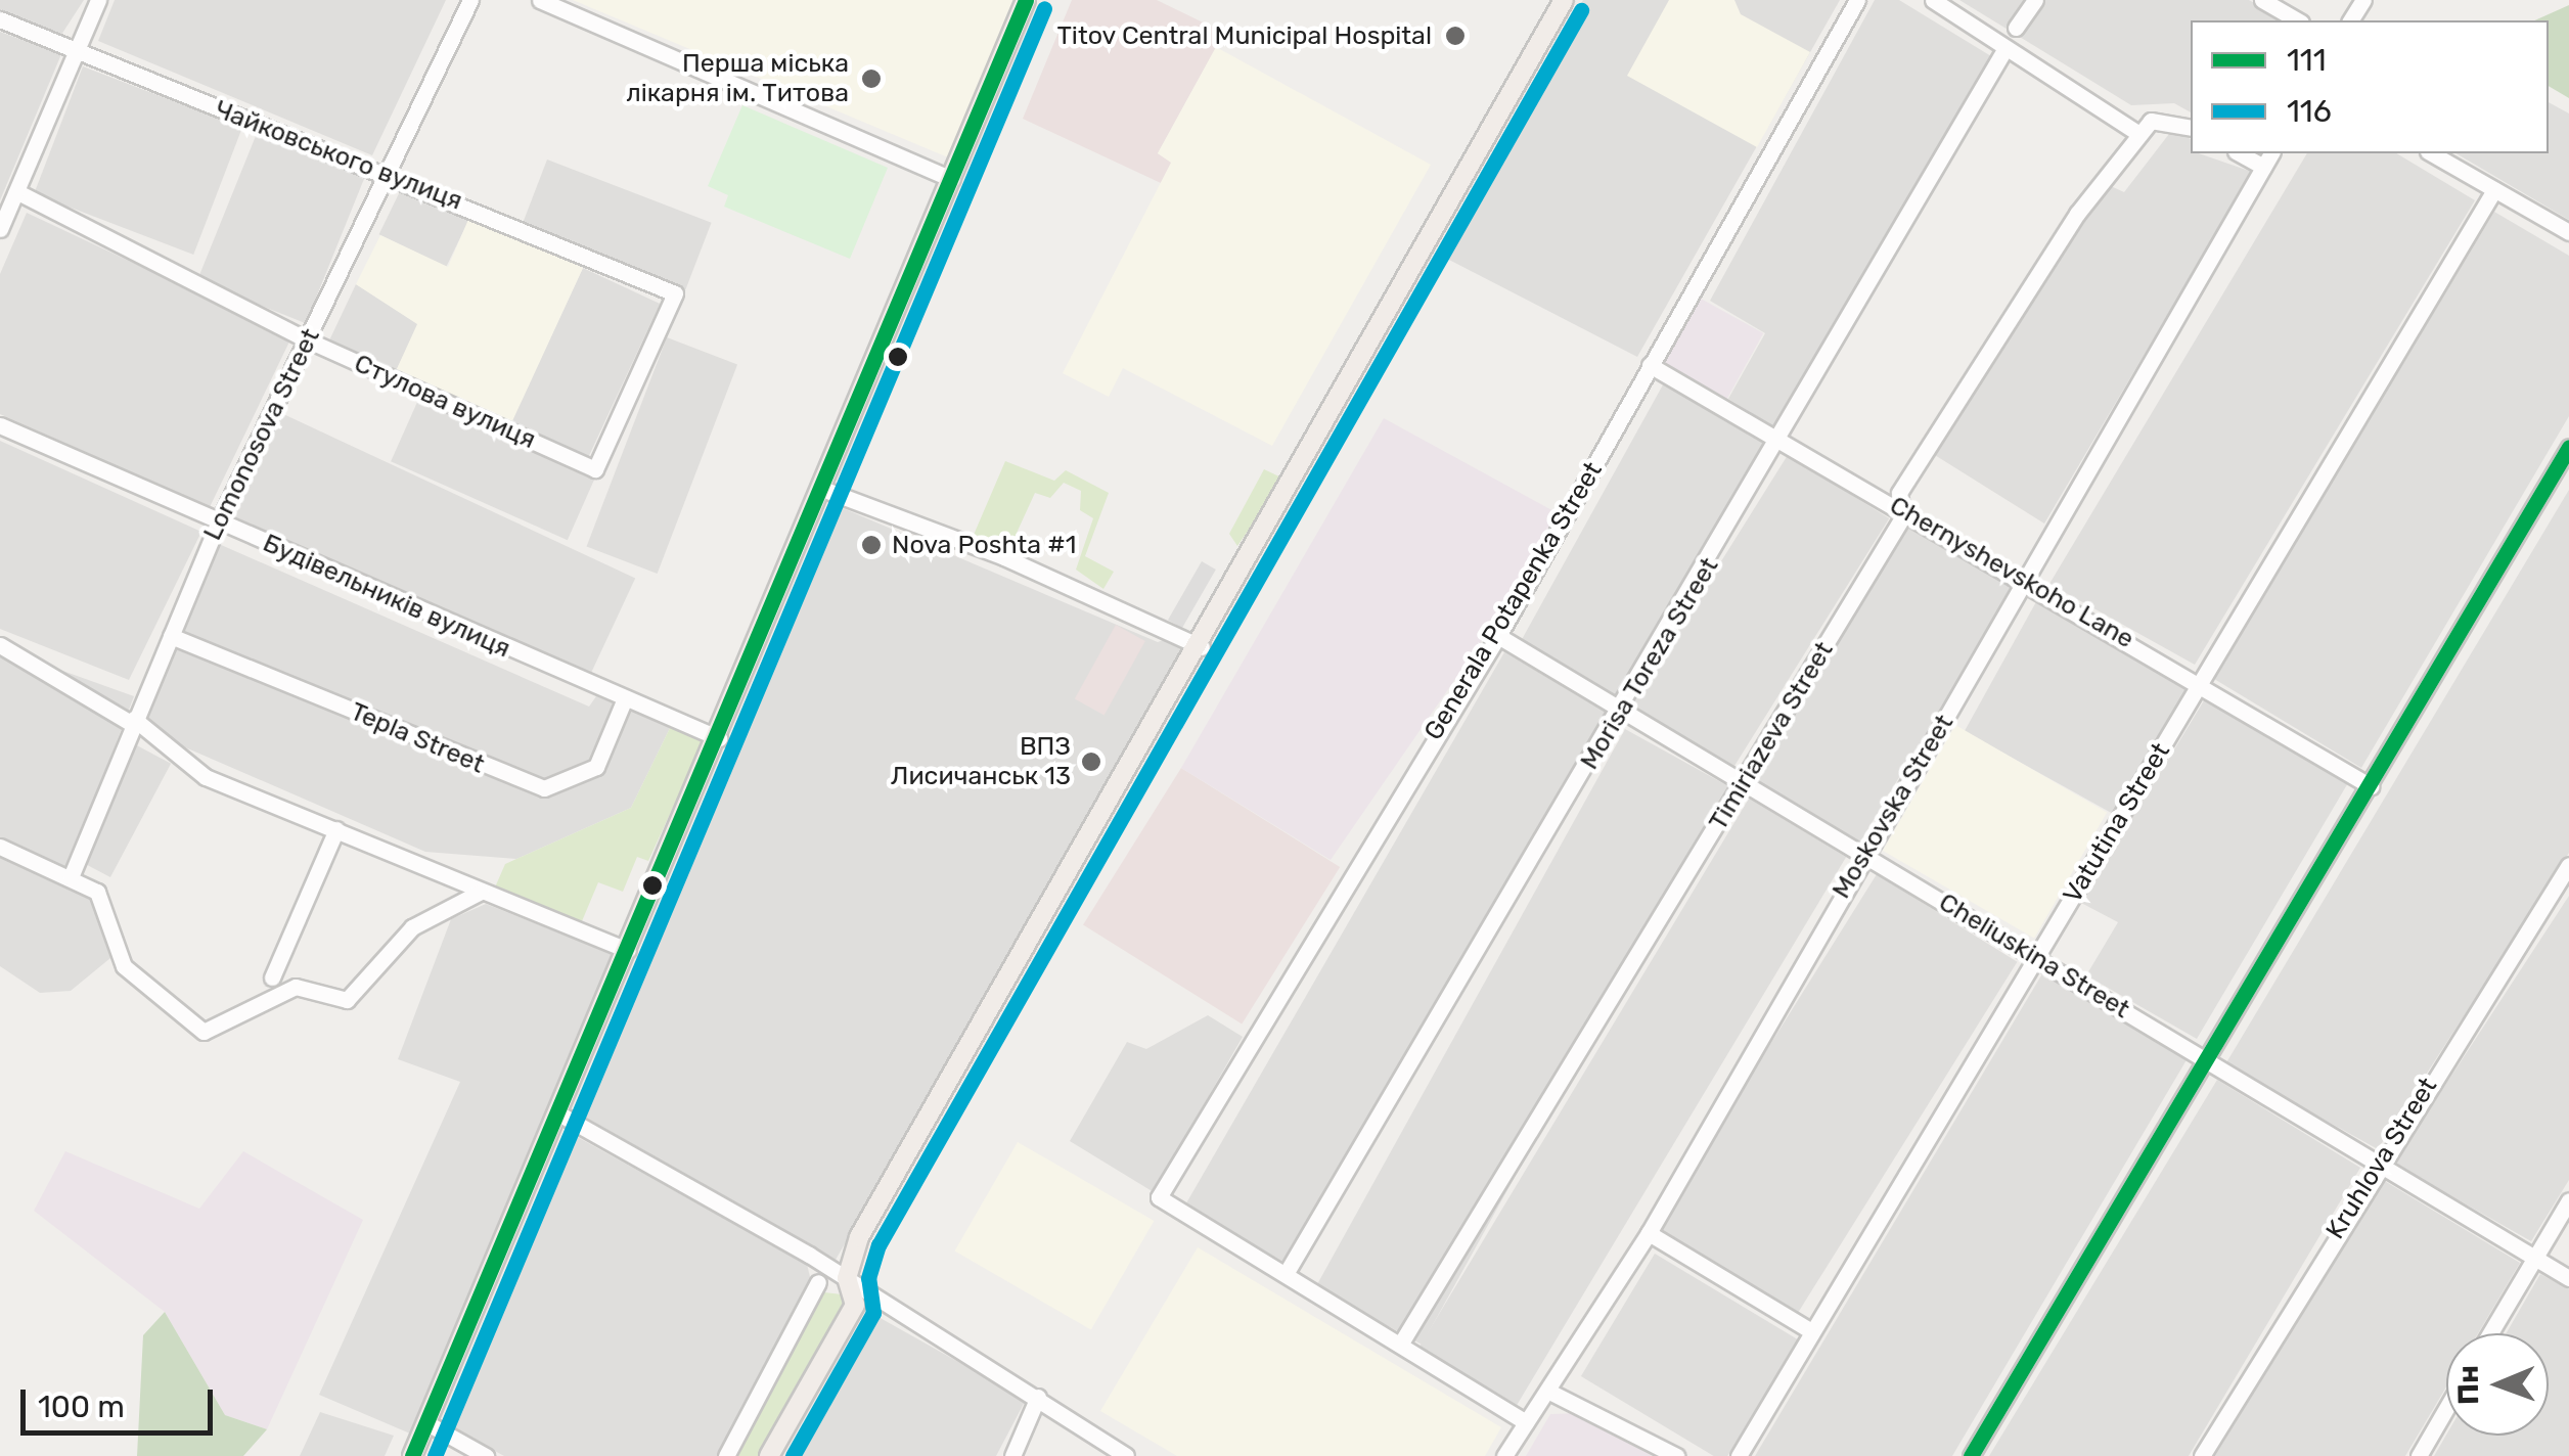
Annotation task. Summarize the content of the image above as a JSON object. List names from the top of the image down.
{
  "streets": {
    "street": [
      "Чайковського вулиця",
      "Стулова вулиця",
      "Lomonosova Street",
      "Chernyshevskoho Lane",
      "Будівельників вулиця",
      "Generala Potapenka Street",
      "Morisa Toreza Street",
      "Timiriazeva Street",
      "Tepla Street",
      "Moskovska Street",
      "Vatutina Street",
      "Cheliuskina Street",
      "Kruhlova Street"
    ]
  },
  "crossings": [
    ["Чайковського вулиця", "Стулова вулиця"],
    ["Чайковського вулиця", "Lomonosova Street"],
    ["Стулова вулиця", "Lomonosova Street"],
    ["Lomonosova Street", "Будівельників вулиця"],
    ["Lomonosova Street", "Tepla Street"],
    ["Chernyshevskoho Lane", "Generala Potapenka Street"],
    ["Chernyshevskoho Lane", "Morisa Toreza Street"],
    ["Chernyshevskoho Lane", "Timiriazeva Street"],
    ["Chernyshevskoho Lane", "Moskovska Street"],
    ["Chernyshevskoho Lane", "Vatutina Street"],
    ["Будівельників вулиця", "Tepla Street"],
    ["Generala Potapenka Street", "Morisa Toreza Street"],
    ["Generala Potapenka Street", "Cheliuskina Street"],
    ["Morisa Toreza Street", "Cheliuskina Street"],
    ["Timiriazeva Street", "Cheliuskina Street"],
    ["Moskovska Street", "Cheliuskina Street"],
    ["Vatutina Street", "Cheliuskina Street"],
    ["Cheliuskina Street", "Kruhlova Street"]
  ],
  "places": [
    "Titov Central Municipal Hospital",
    "Перша міська лікарня ім. Титова",
    "Nova Poshta #1",
    "ВПЗ Лисичанськ 13"
  ],
  "lines": ["transit line 111", "transit line 116"],
  "legend": ["111", "116"],
  "scale_bar": "100 m",
  "north": "left"
}
